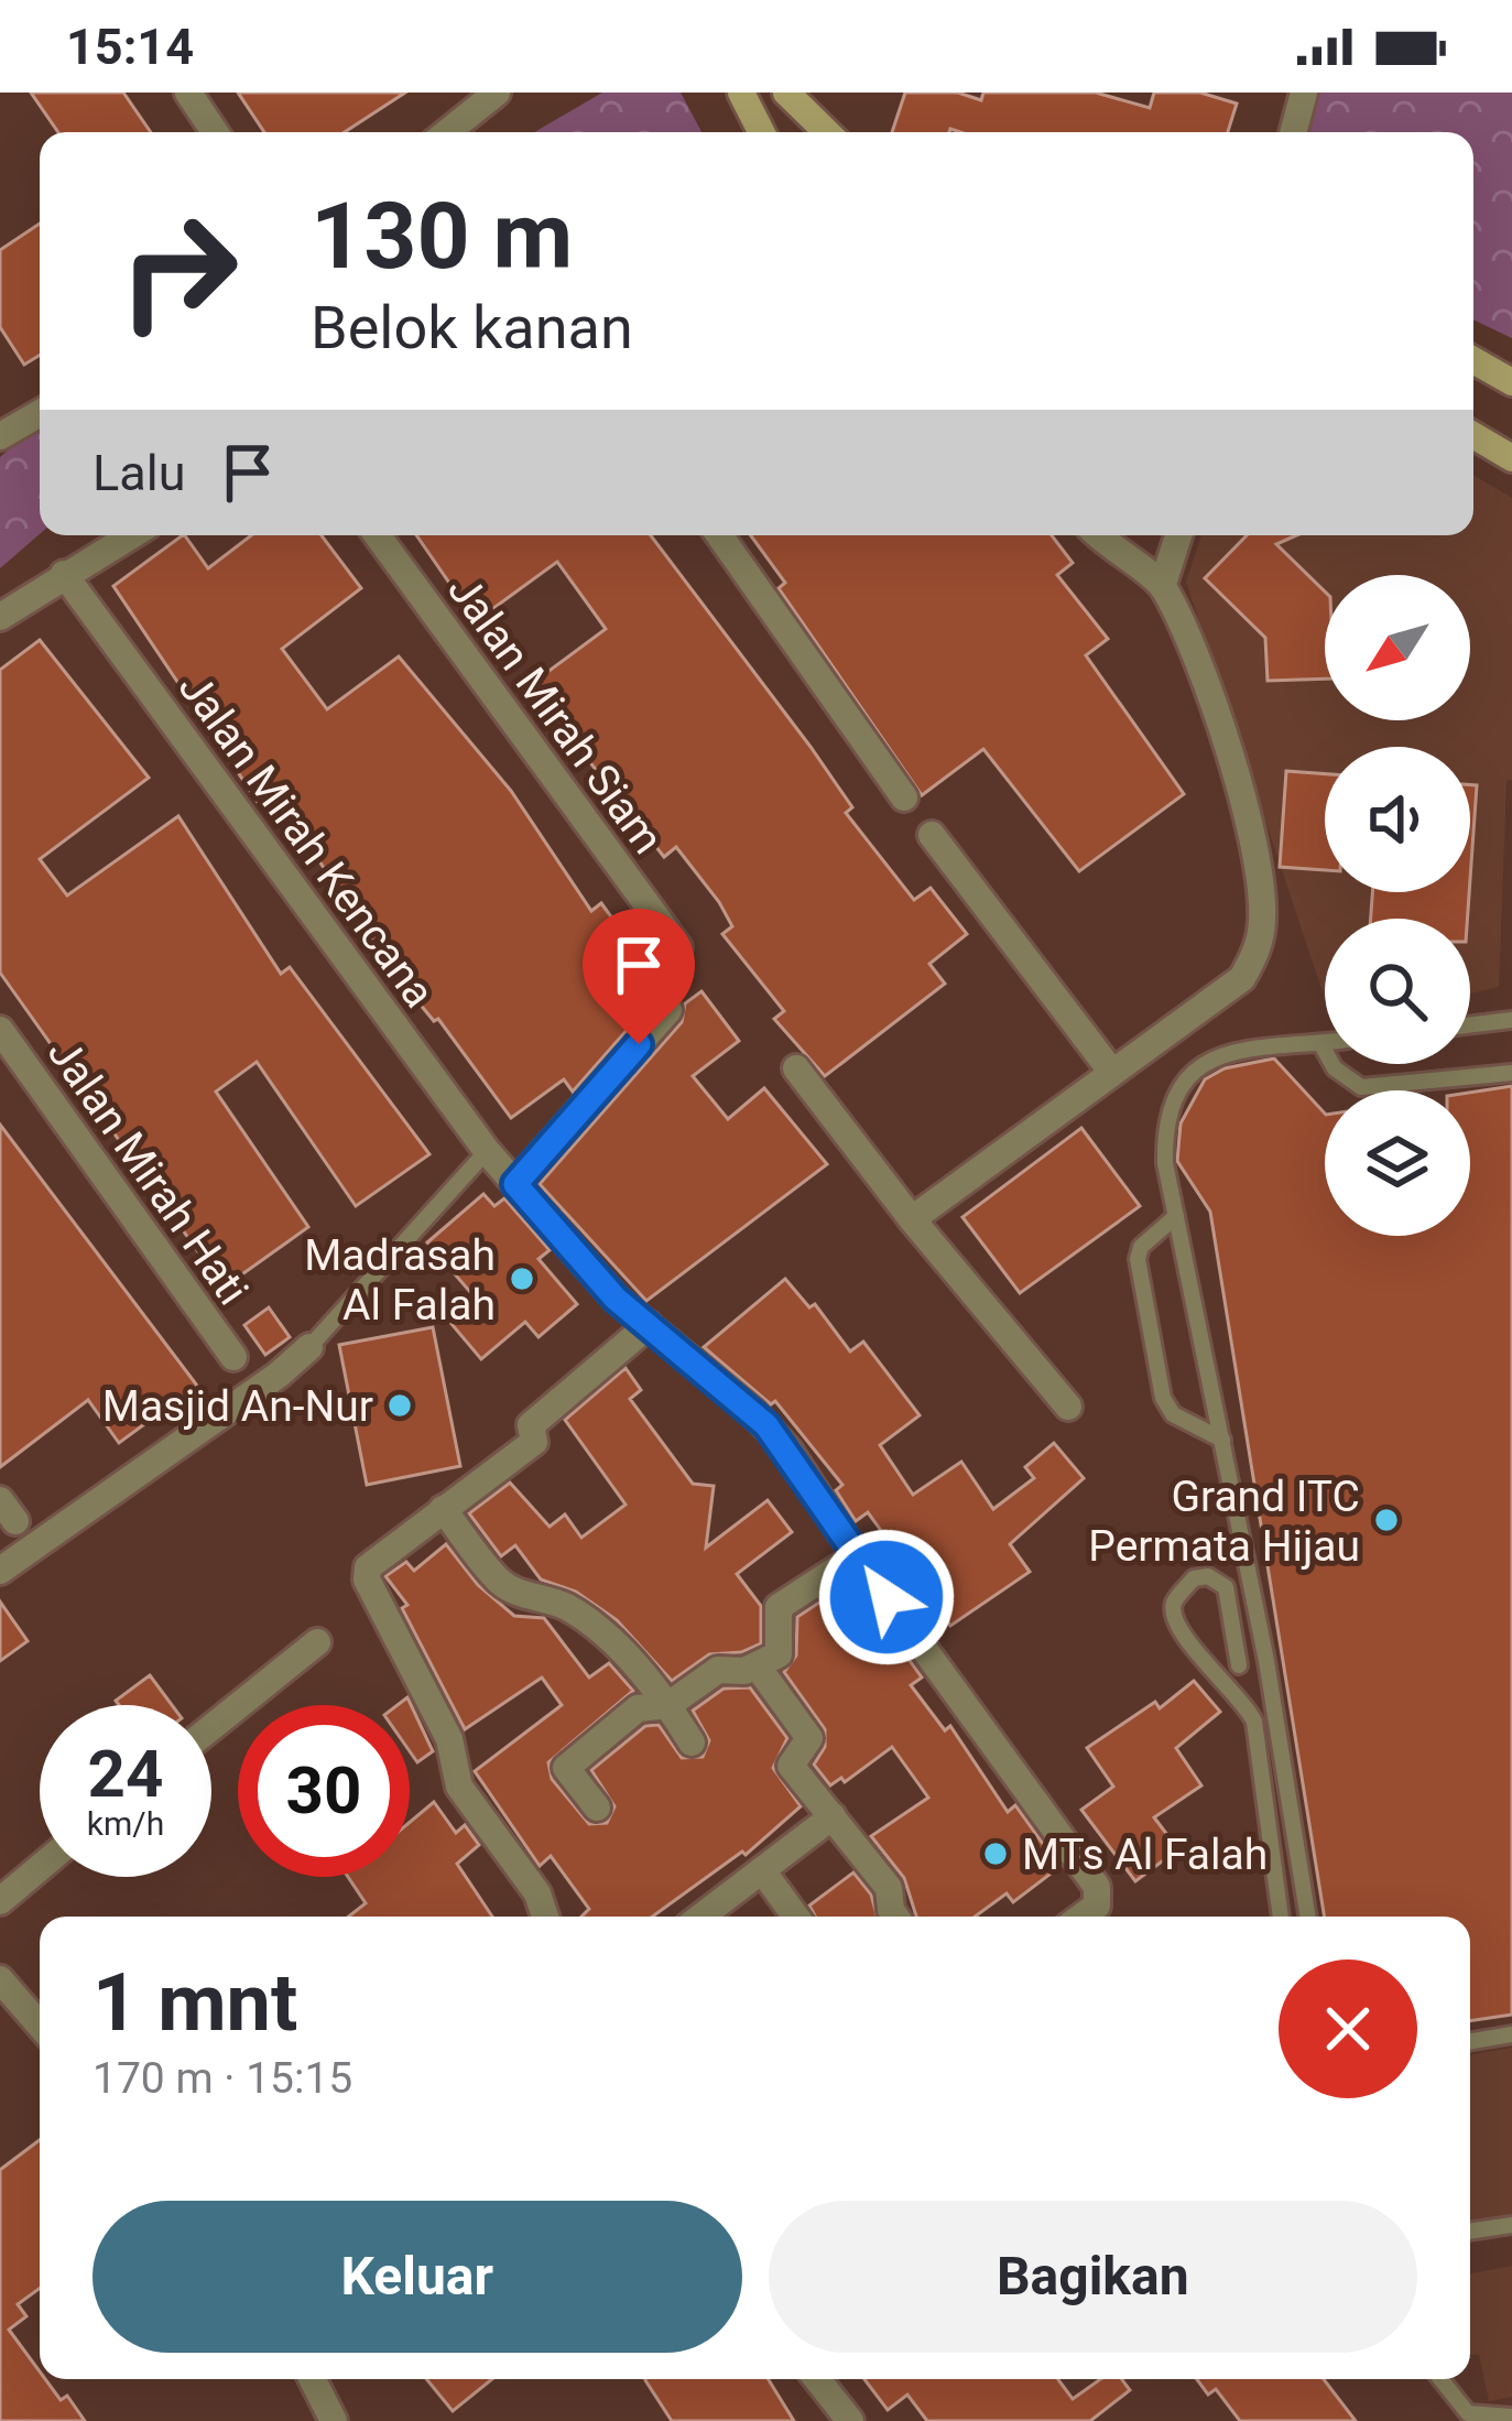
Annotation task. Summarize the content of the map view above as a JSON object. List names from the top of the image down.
{
  "streets": {
    "street": ["Jalan Mirah Siam", "Jalan Mirah Kencana", "Jalan Mirah Hati"]
  },
  "places": [
    "Madrasah Al Falah",
    "Masjid An-Nur",
    "Grand ITC Permata Hijau",
    "MTs Al Falah"
  ],
  "north": "bottom left",
  "page": {
    "status": "15:14",
    "turn": ["130 m", "Belok kanan"],
    "then": "Lalu",
    "speed": "24 km/h",
    "limit": "30",
    "heading": ["1 mnt", "170 m · 15:15"],
    "buttons": ["Keluar", "Bagikan"]
  }
}
